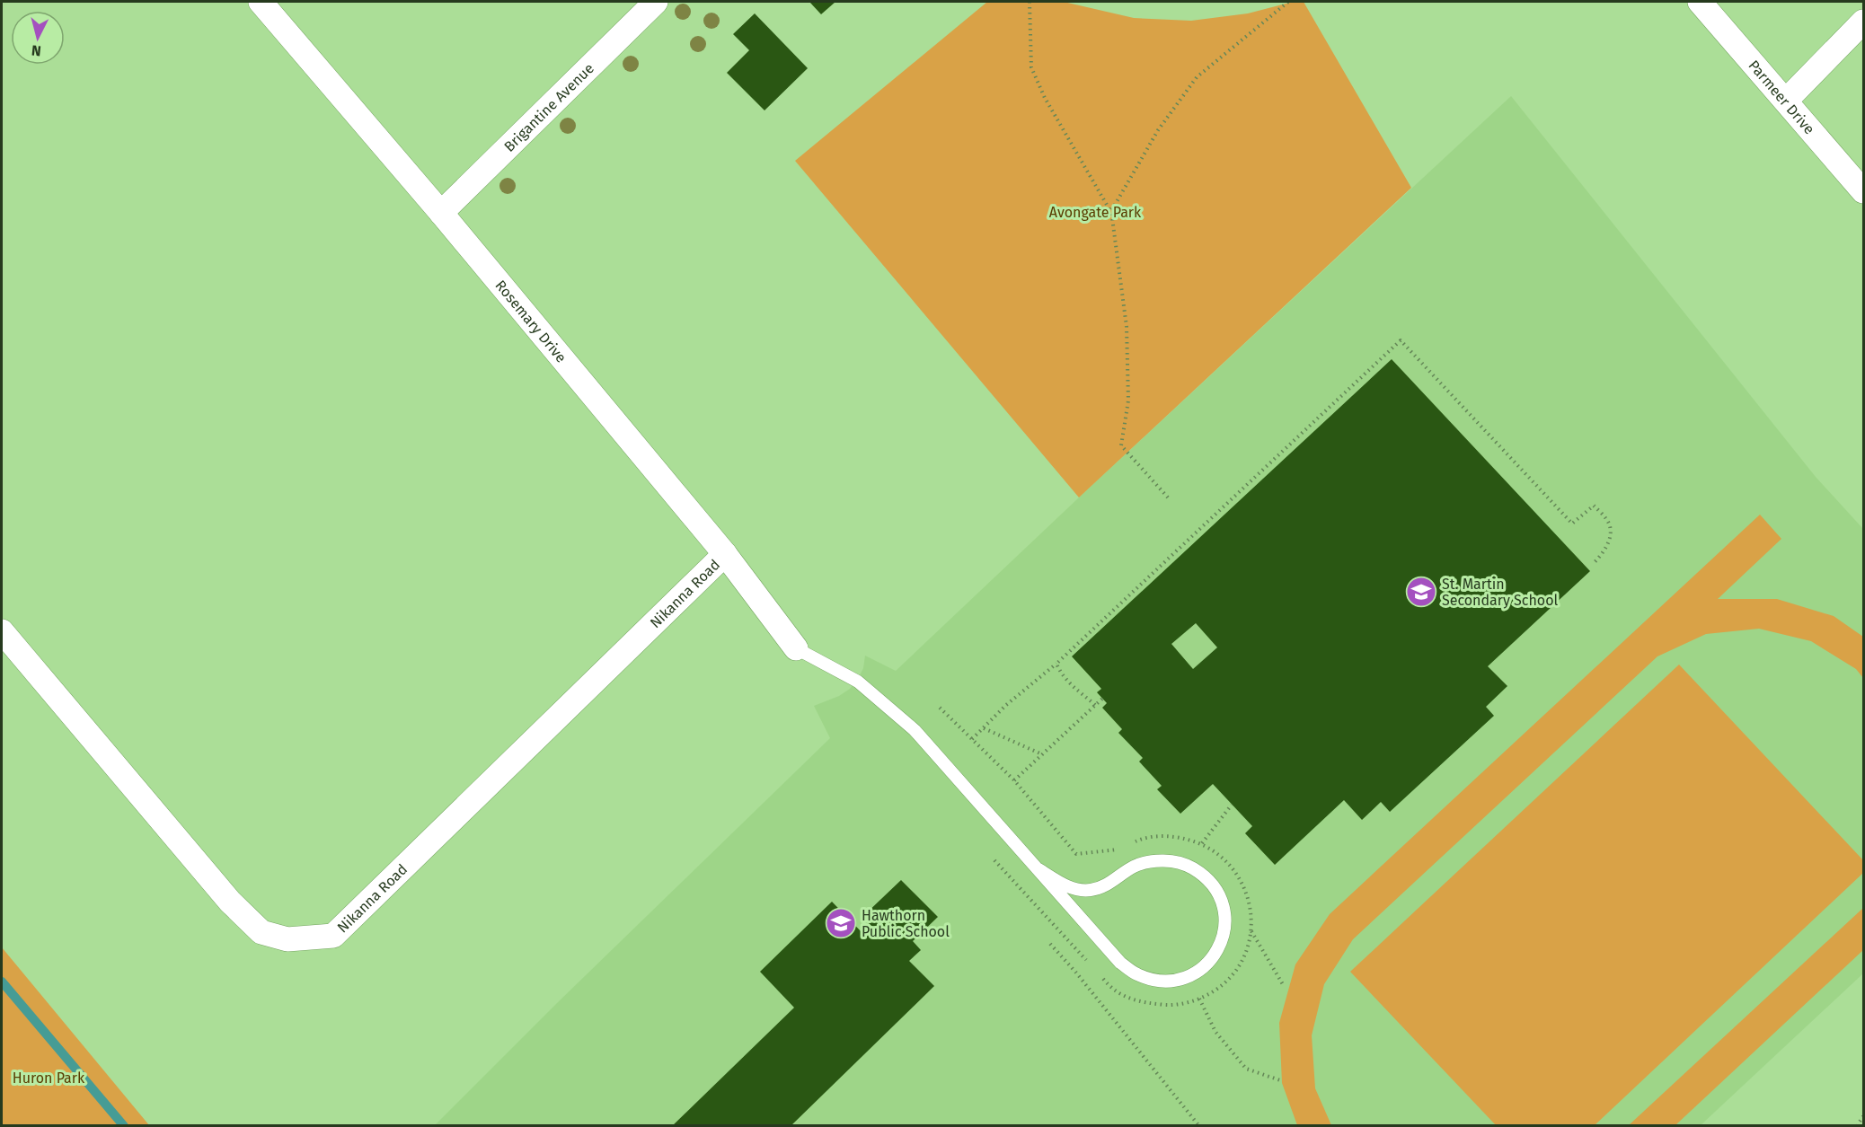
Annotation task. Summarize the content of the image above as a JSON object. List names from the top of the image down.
{
  "streets": {
    "street": [
      "Parmeer Drive",
      "Brigantine Avenue",
      "Rosemary Drive",
      "Nikanna Road"
    ]
  },
  "crossings": [
    ["Brigantine Avenue", "Rosemary Drive"],
    ["Rosemary Drive", "Nikanna Road"]
  ],
  "parks": ["Avongate Park", "Huron Park"],
  "places": {
    "school or university": ["St. Martin Secondary School", "Hawthorn Public School"]
  },
  "north": "bottom"
}
